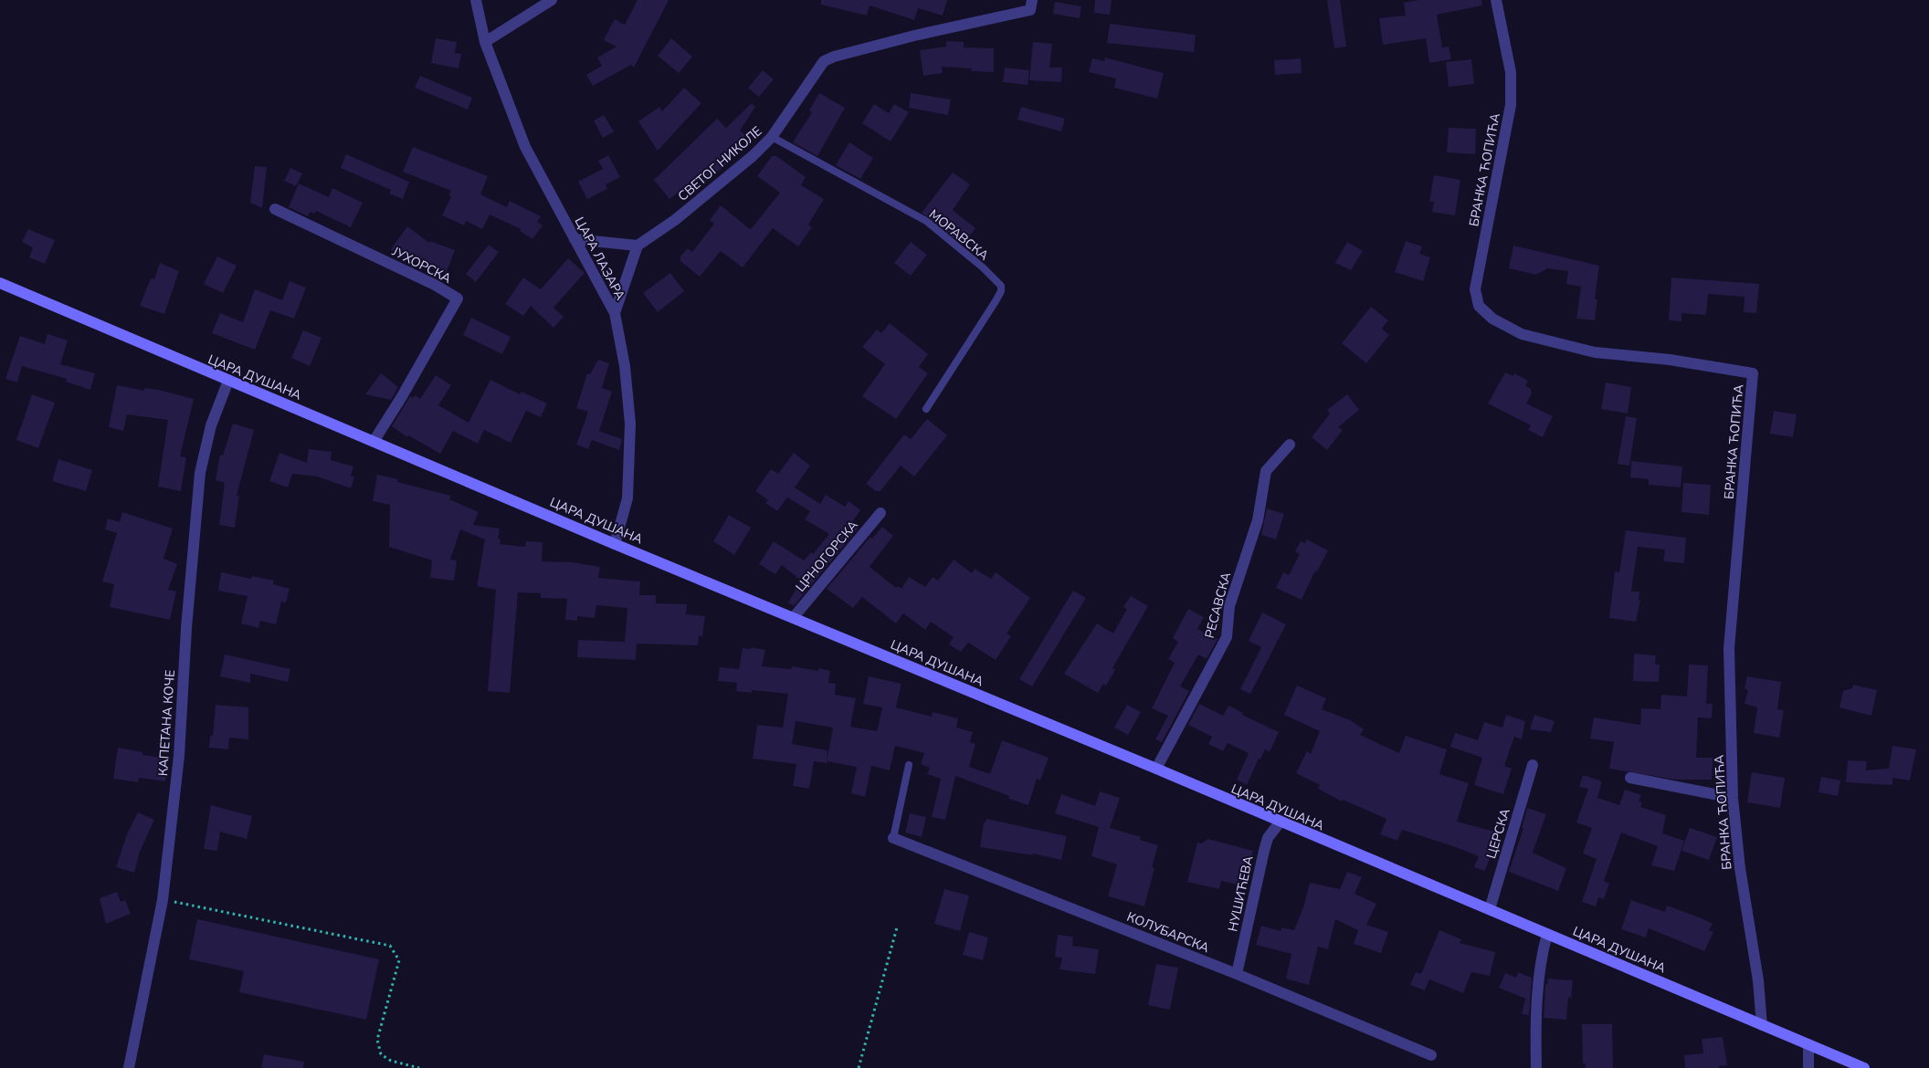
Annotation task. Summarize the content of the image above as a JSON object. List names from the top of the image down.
{
  "streets": {
    "main road": ["ЦАРА ДУШАНА"],
    "street": [
      "СВЕТОГ НИКОЛЕ",
      "БРАНКА ЋОПИЋА",
      "ЦАРА ЛАЗАРА",
      "ЈУХОРСКА",
      "ЦРНОГОРСКА",
      "РЕСАВСКА",
      "КАПЕТАНА КОЧЕ",
      "ЦЕРСКА",
      "НУШИЋЕВА",
      "КОЛУБАРСКА"
    ],
    "lane": ["МОРАВСКА"]
  },
  "crossings": [
    ["СВЕТОГ НИКОЛЕ", "МОРАВСКА"],
    ["БРАНКА ЋОПИЋА", "ЦАРА ДУШАНА"],
    ["ЦАРА ЛАЗАРА", "ЦАРА ДУШАНА"],
    ["ЈУХОРСКА", "ЦАРА ДУШАНА"],
    ["ЦАРА ДУШАНА", "ЦРНОГОРСКА"],
    ["ЦАРА ДУШАНА", "РЕСАВСКА"],
    ["ЦАРА ДУШАНА", "КАПЕТАНА КОЧЕ"],
    ["ЦАРА ДУШАНА", "ЦЕРСКА"],
    ["ЦАРА ДУШАНА", "НУШИЋЕВА"],
    ["НУШИЋЕВА", "КОЛУБАРСКА"]
  ]
}
